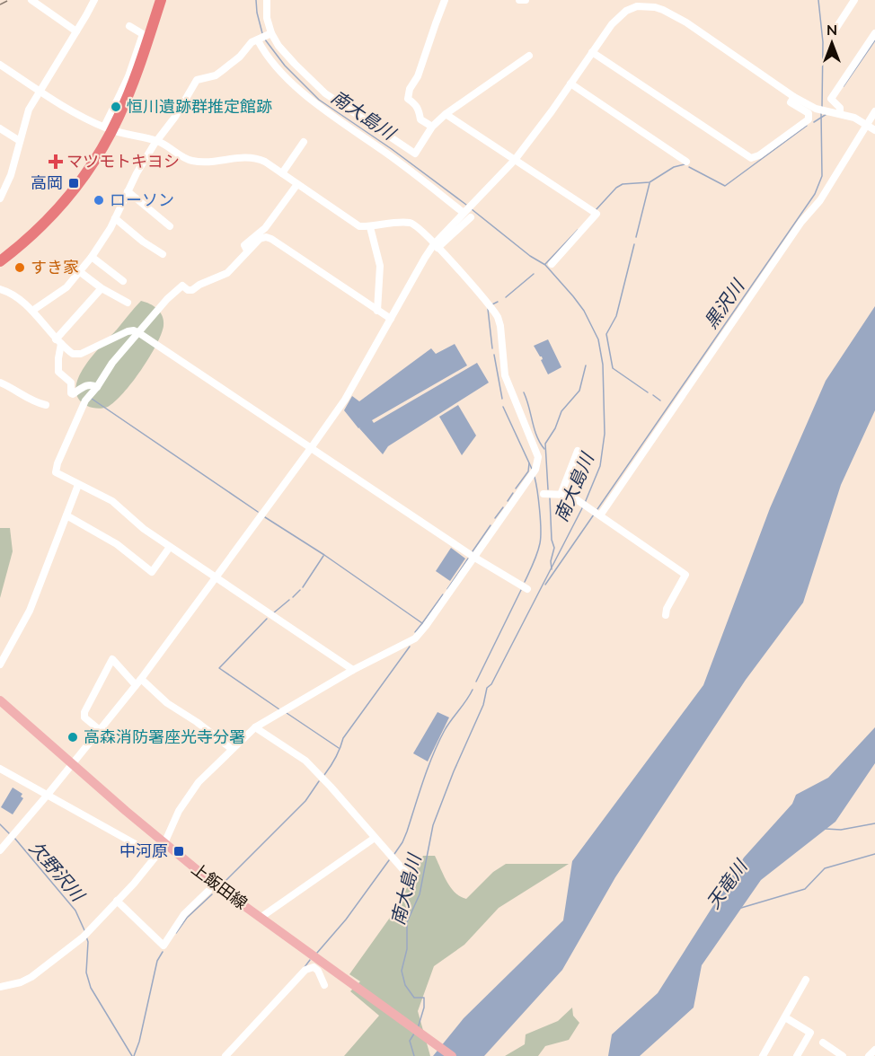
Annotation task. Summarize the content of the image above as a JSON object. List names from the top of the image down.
{
  "streets": {
    "main road": ["上飯田線"]
  },
  "water": [
    "南大島川",
    "黒沢川",
    "欠野沢川",
    "天竜川"
  ],
  "places": {
    "other": [
      "恒川遺跡群推定館跡",
      "ローソン",
      "すき家",
      "高森消防署座光寺分署"
    ],
    "health": ["マツモトキヨシ"],
    "transit": ["高岡", "中河原"]
  },
  "north": "top"
}
